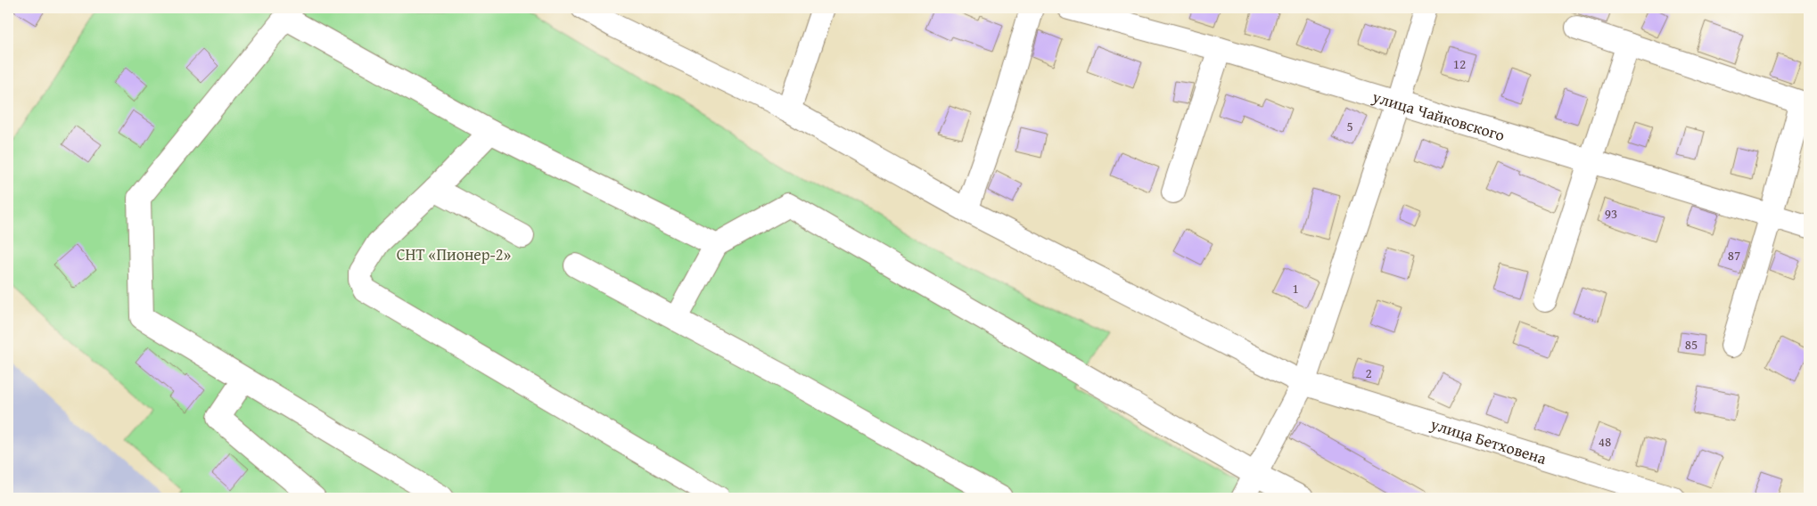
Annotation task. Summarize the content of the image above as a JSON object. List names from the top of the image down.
{
  "streets": {
    "street": ["улица Чайковского", "улица Бетховена"]
  },
  "parks": ["СНТ «Пионер-2»"],
  "house_numbers": [
    "12",
    "5",
    "93",
    "87",
    "1",
    "85",
    "2",
    "48"
  ]
}
